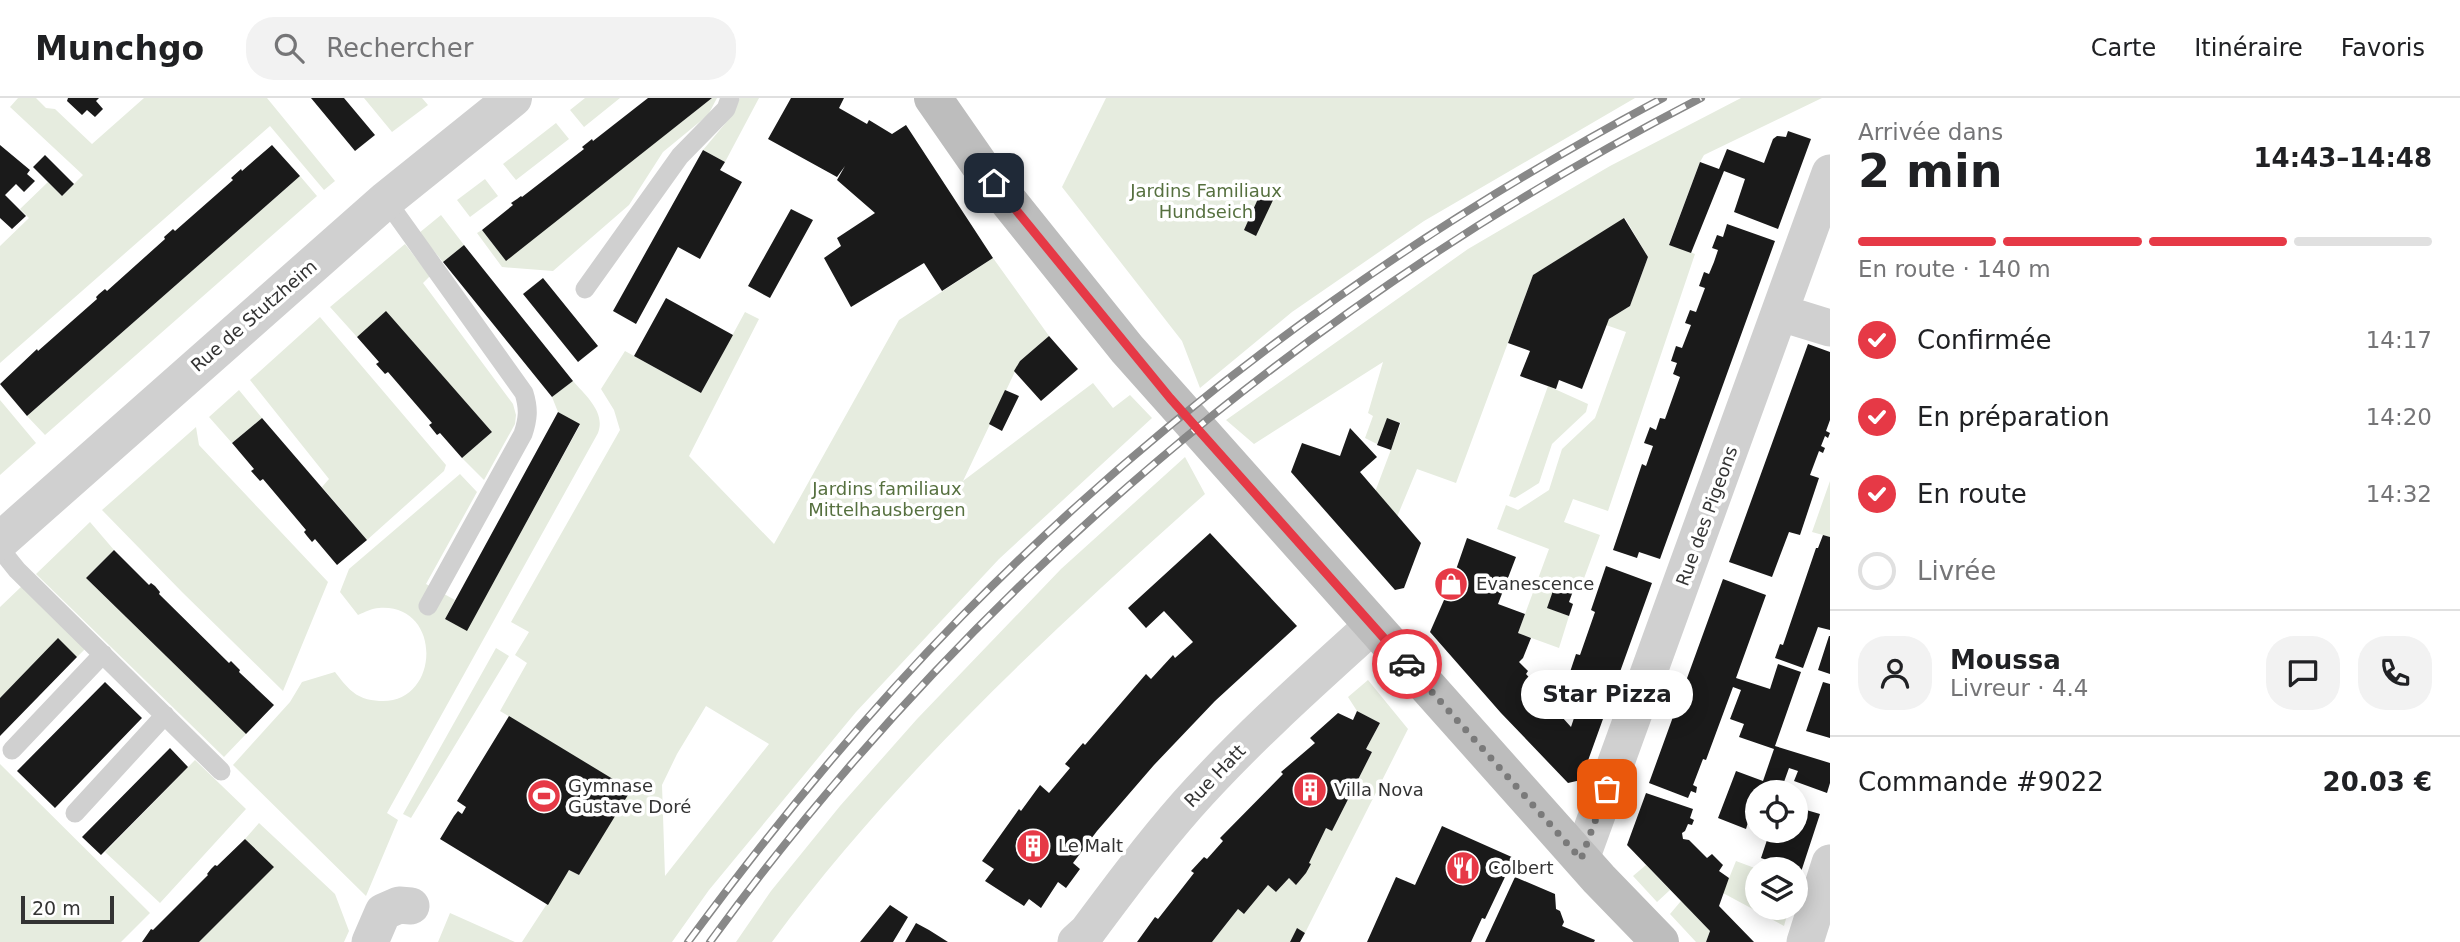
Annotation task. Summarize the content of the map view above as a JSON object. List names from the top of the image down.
{
  "streets": {
    "street": ["Rue de Stutzheim", "Rue des Pigeons", "Rue Hatt"]
  },
  "parks": ["Jardins Familiaux Hundseich", "Jardins familiaux Mittelhausbergen"],
  "places": {
    "shop": ["Evanescence"],
    "other": ["Star Pizza"],
    "building": ["Villa Nova", "Le Malt"],
    "sports": ["Gymnase Gustave Doré"],
    "restaurant": ["Colbert"]
  },
  "scale_bar": "20 m",
  "page": {
    "header": "Munchgo",
    "search": "Rechercher",
    "nav": ["Carte", "Itinéraire", "Favoris"],
    "heading": ["2 min", "Arrivée dans", "14:43–14:48"],
    "panel": [
      "Moussa",
      "Livreur · 4.4",
      "Commande #9022",
      "20.03 €"
    ],
    "bar": "En route · 140 m",
    "list": [
      ["Confirmée", "14:17"],
      ["En préparation", "14:20"],
      ["En route", "14:32"],
      "Livrée"
    ],
    "bubble": "Star Pizza",
    "scale": "20 m"
  }
}
